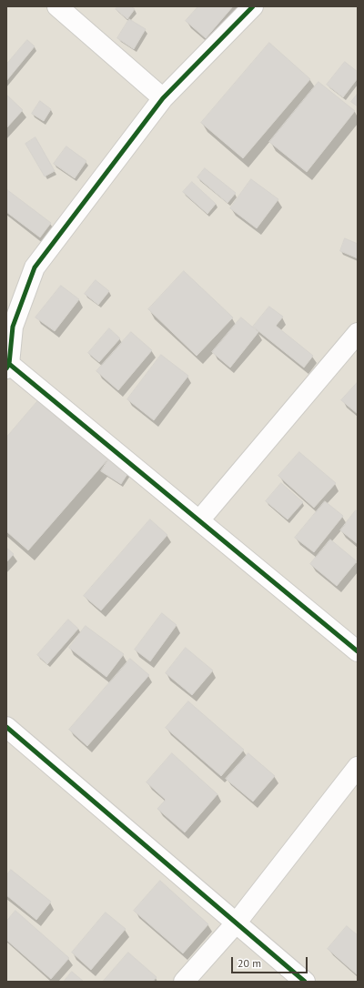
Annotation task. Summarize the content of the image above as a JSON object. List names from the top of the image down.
{
  "scale_bar": "20 m"
}
